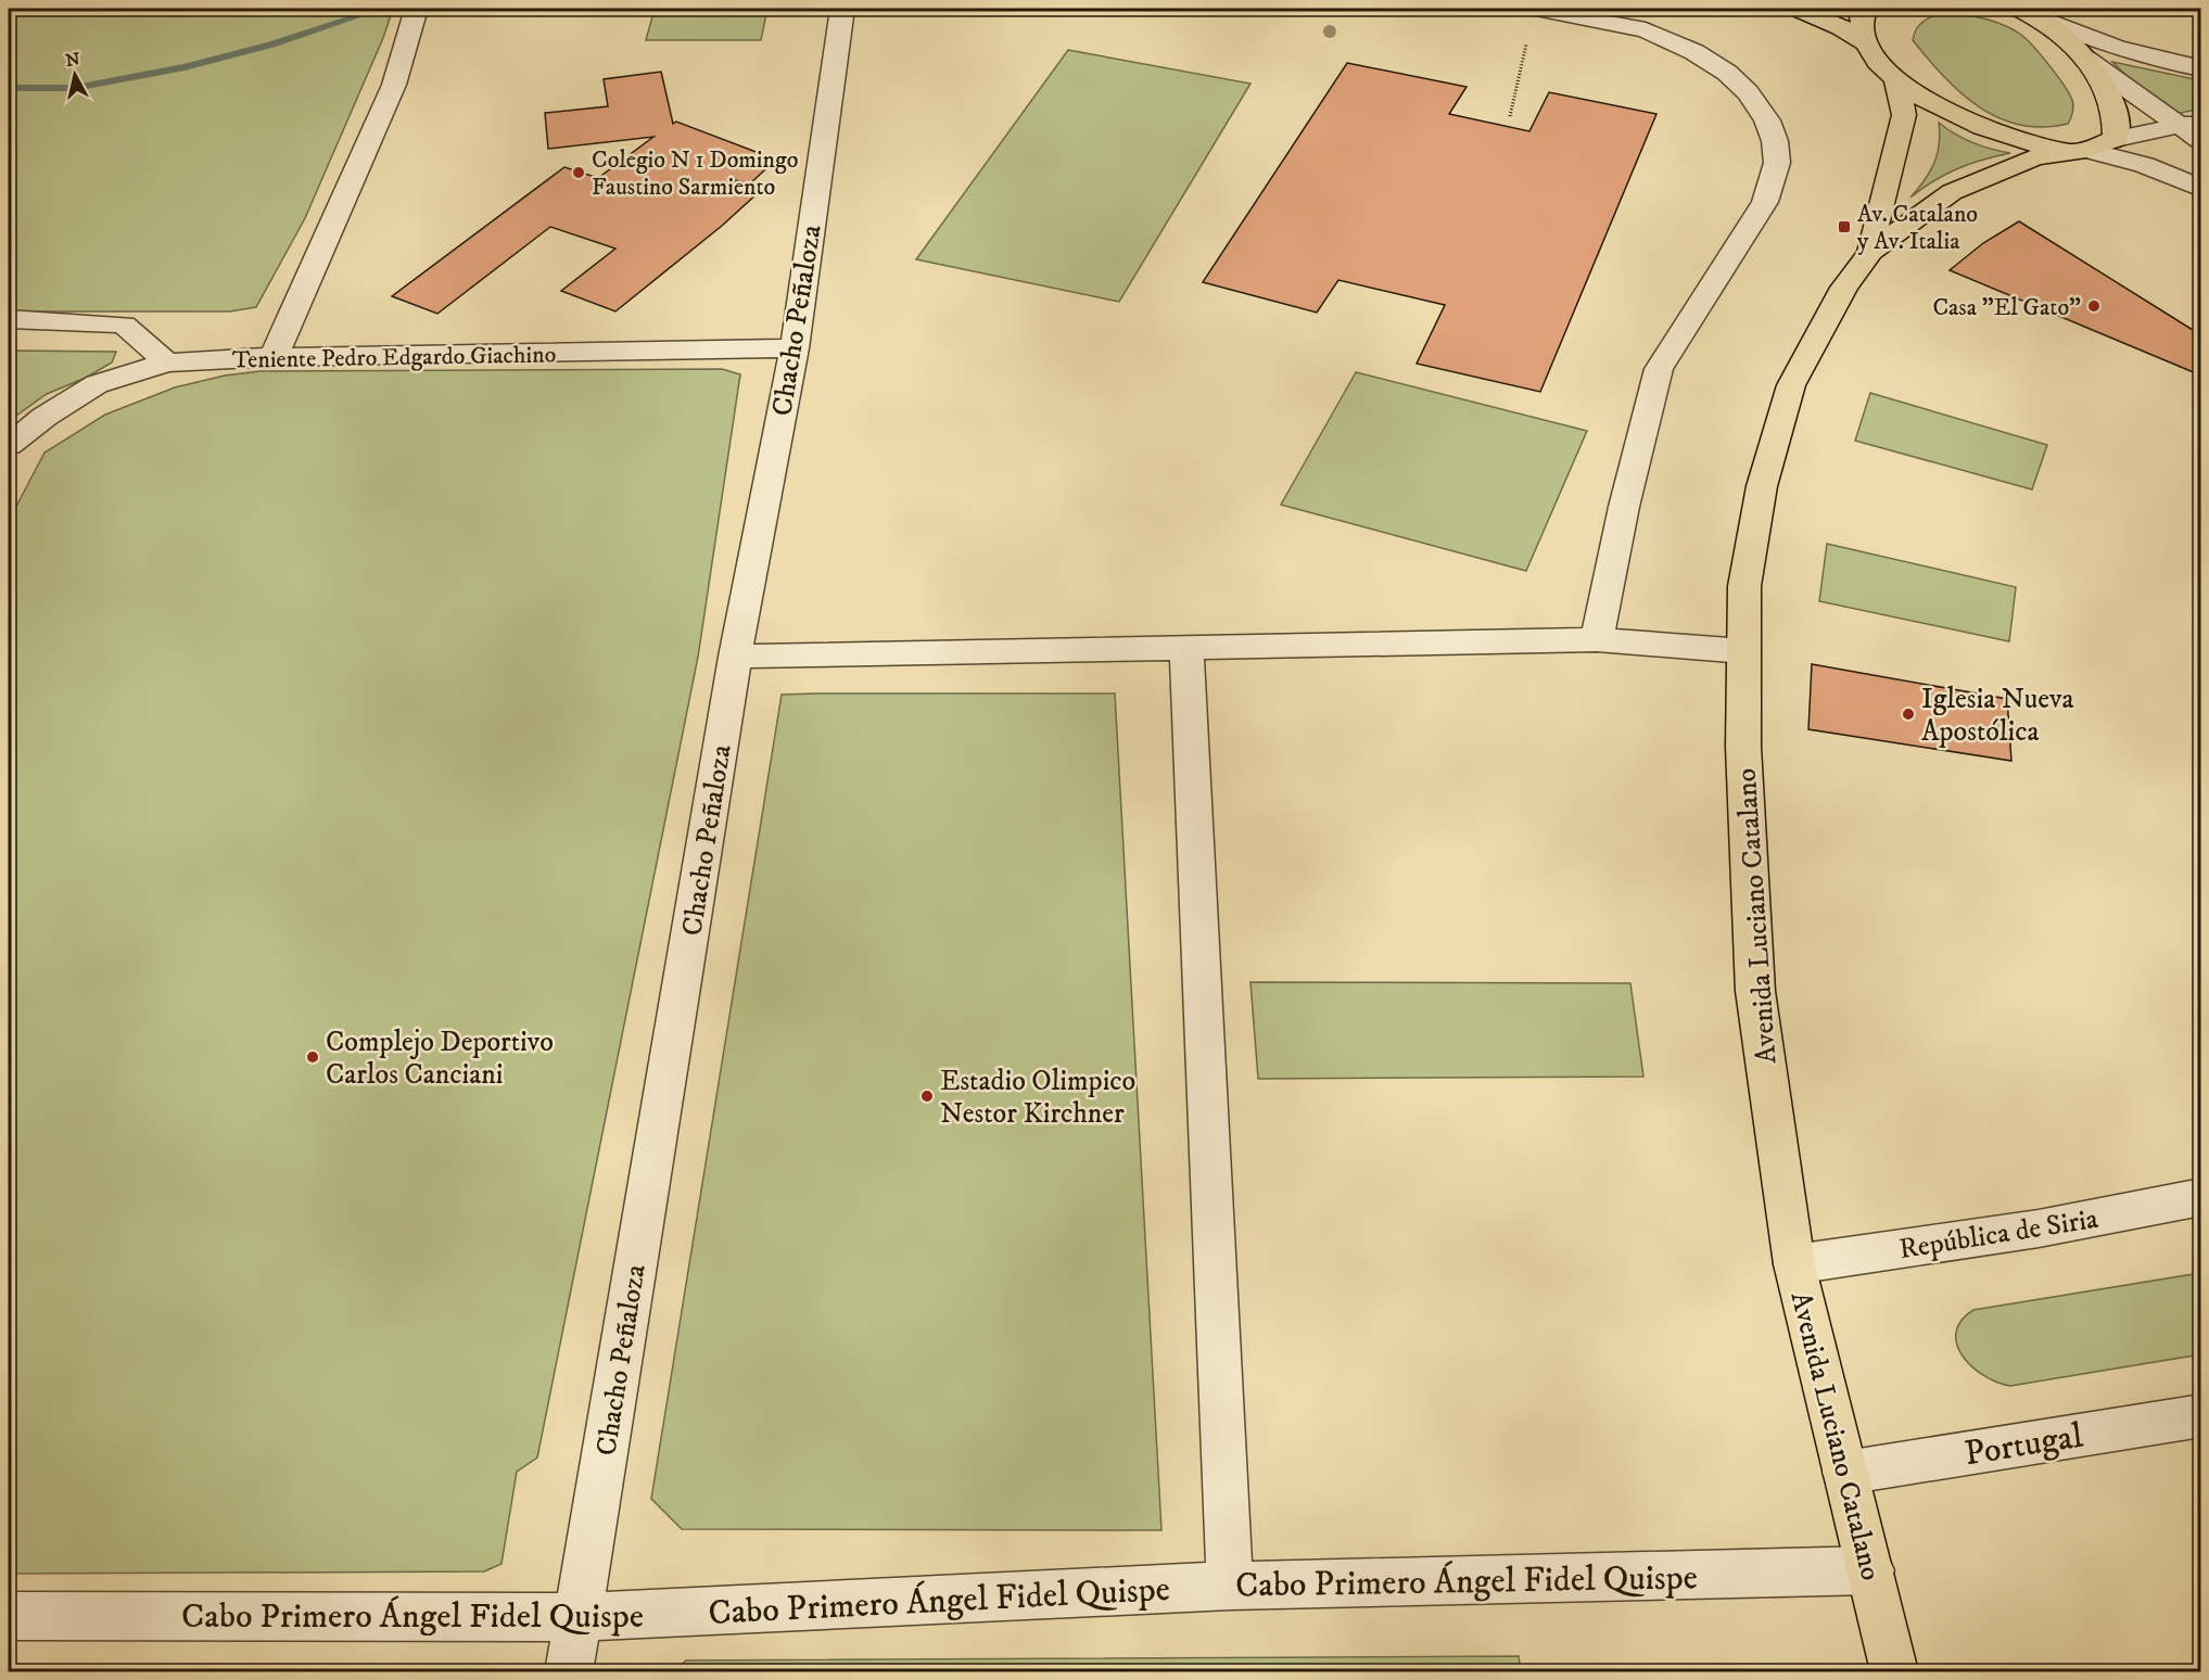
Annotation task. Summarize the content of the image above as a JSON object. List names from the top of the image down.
{
  "streets": {
    "main road": ["Avenida Luciano Catalano"],
    "street": [
      "Chacho Peñaloza",
      "Teniente Pedro Edgardo Giachino",
      "República de Siria",
      "Portugal",
      "Cabo Primero Ángel Fidel Quispe"
    ]
  },
  "crossings": [
    ["Chacho Peñaloza", "Teniente Pedro Edgardo Giachino"],
    ["Chacho Peñaloza", "Cabo Primero Ángel Fidel Quispe"],
    ["Avenida Luciano Catalano", "República de Siria"],
    ["Avenida Luciano Catalano", "Portugal"],
    ["Avenida Luciano Catalano", "Cabo Primero Ángel Fidel Quispe"]
  ],
  "places": {
    "other": [
      "Colegio N 1 Domingo Faustino Sarmiento",
      "Casa \"El Gato\"",
      "Iglesia Nueva Apostólica",
      "Complejo Deportivo Carlos Canciani",
      "Estadio Olimpico Nestor Kirchner"
    ],
    "transit": ["Av. Catalano y Av. Italia"]
  },
  "north": "top"
}
